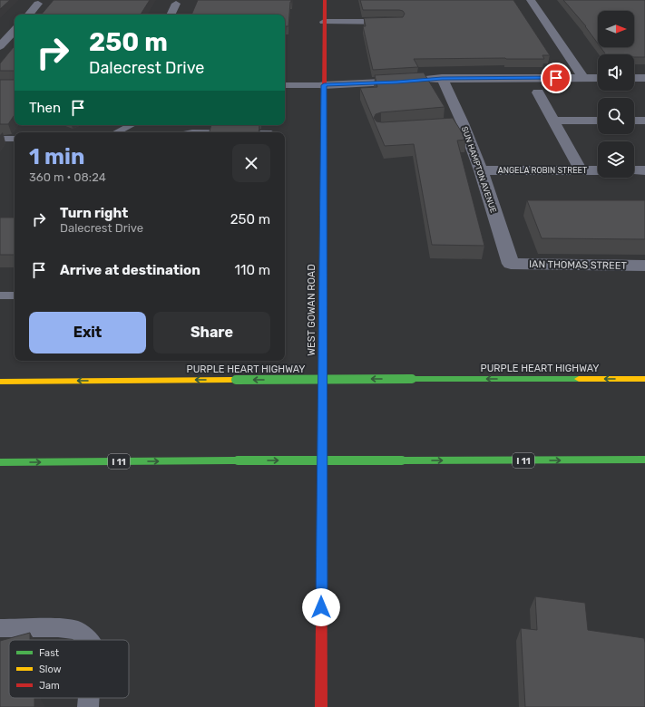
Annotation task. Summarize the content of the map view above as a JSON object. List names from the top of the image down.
{
  "streets": {
    "main road": ["WEST GOWAN ROAD", "PURPLE HEART HIGHWAY", "I 11"],
    "street": ["SUN HAMPTON AVENUE", "ANGELA ROBIN STREET", "IAN THOMAS STREET"]
  },
  "crossings": [
    ["SUN HAMPTON AVENUE", "ANGELA ROBIN STREET"],
    ["SUN HAMPTON AVENUE", "IAN THOMAS STREET"]
  ],
  "one_way": ["PURPLE HEART HIGHWAY"],
  "legend": ["Fast", "Slow", "Jam"],
  "north": "right",
  "page": {
    "turn": ["250 m", "Dalecrest Drive"],
    "then": "Then",
    "heading": ["1 min", "360 m · 08:24"],
    "list": [
      {
        "name": "Turn right",
        "note": "Dalecrest Drive",
        "value": "250 m"
      },
      {
        "name": "Arrive at destination",
        "value": "110 m"
      }
    ],
    "buttons": ["Exit", "Share"]
  }
}
